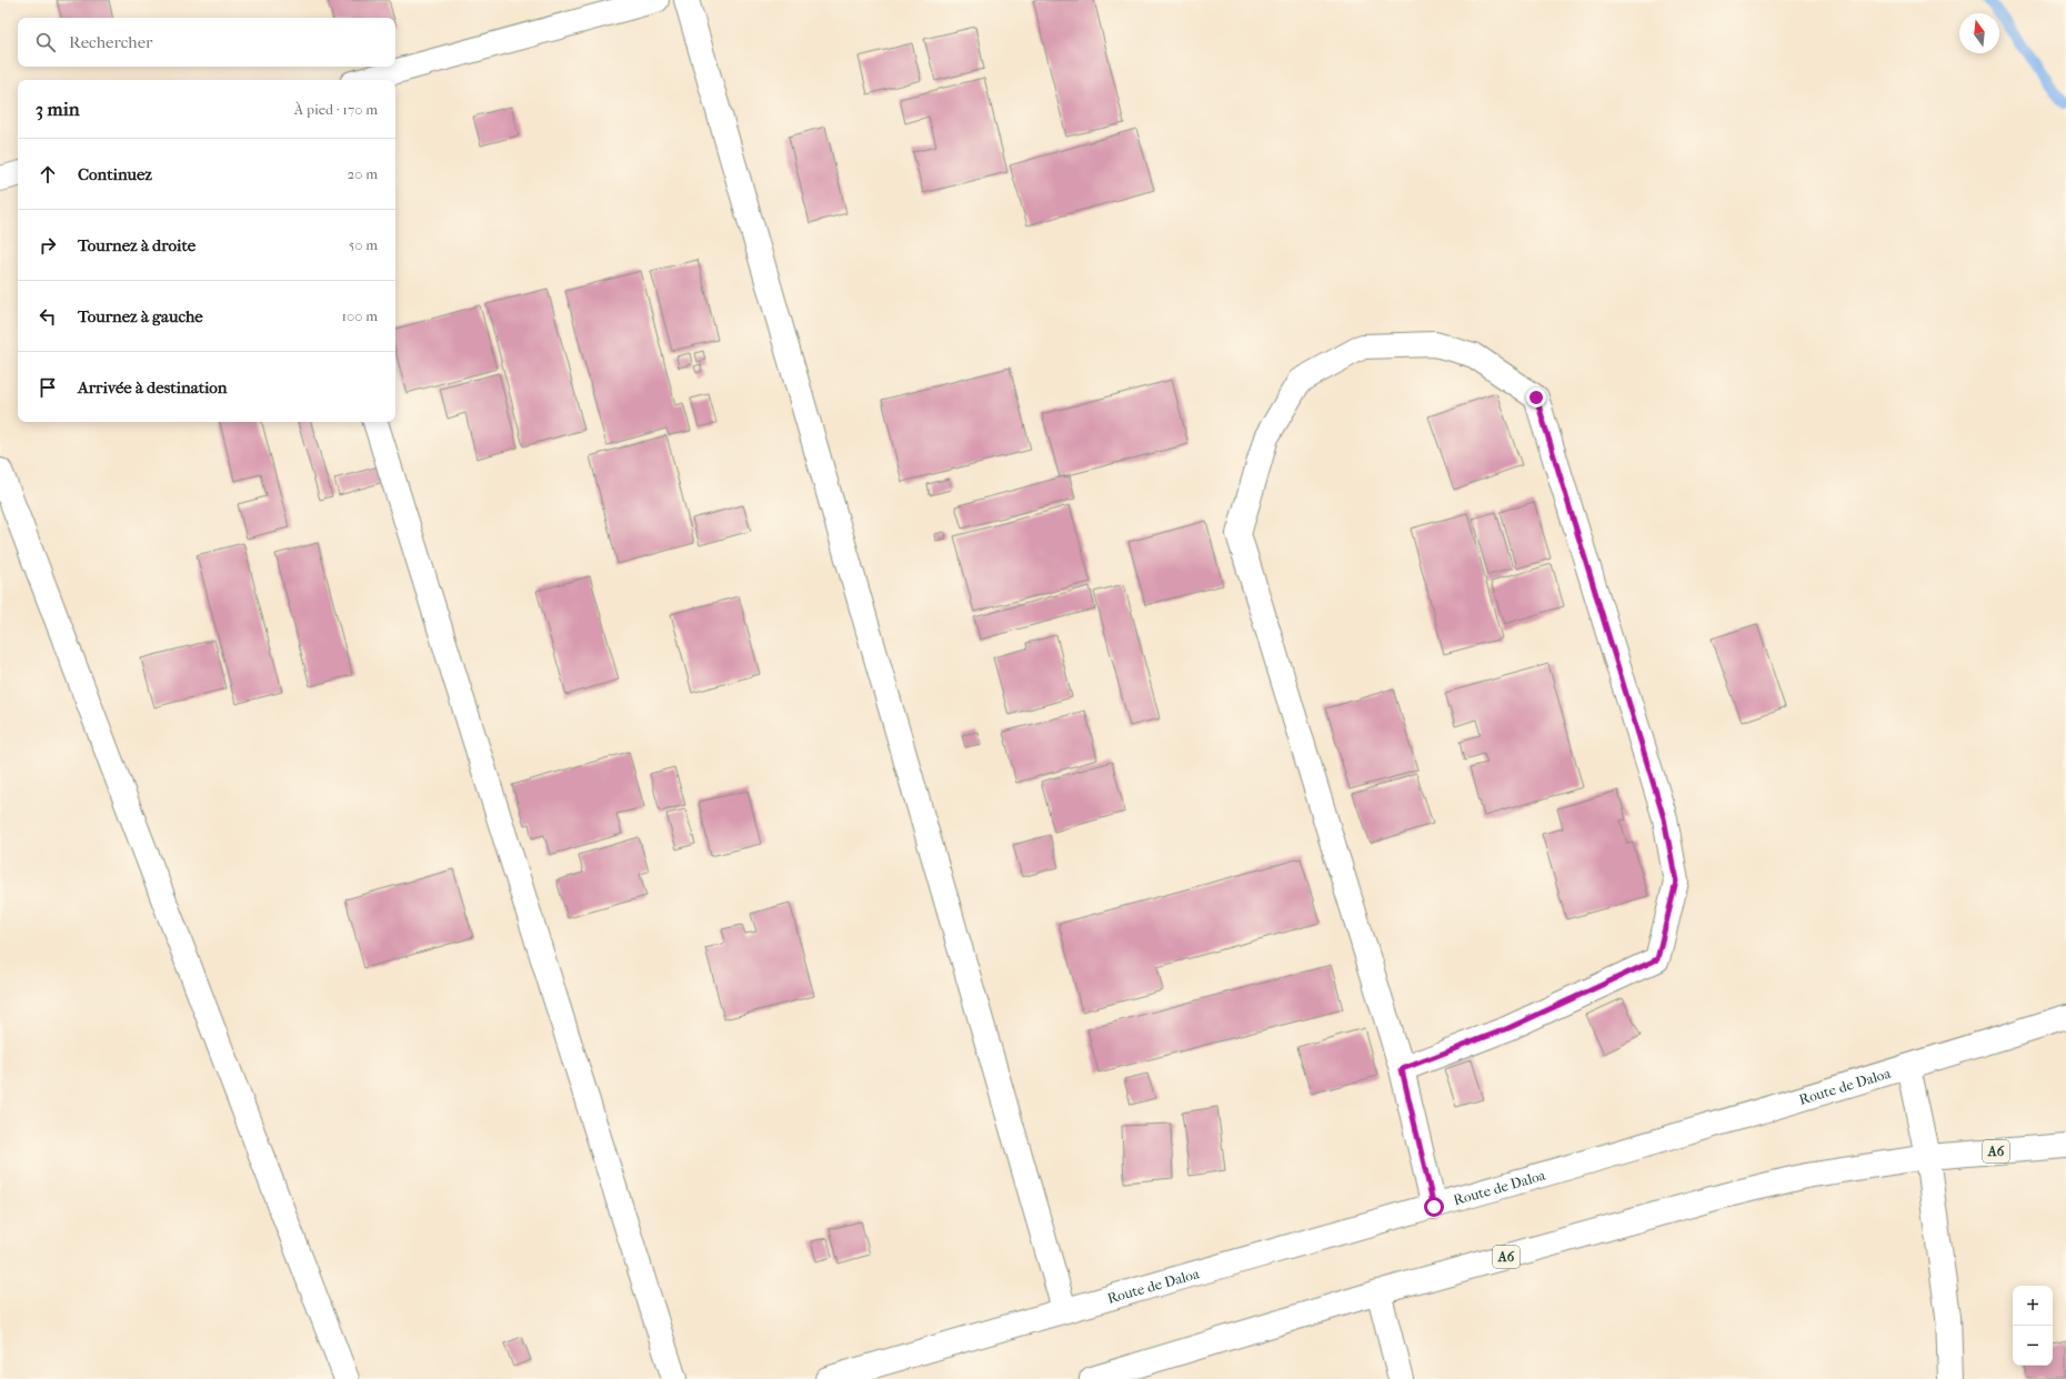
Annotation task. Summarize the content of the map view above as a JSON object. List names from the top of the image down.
{
  "streets": {
    "main road": ["Route de Daloa", "A6"]
  },
  "north": "top",
  "page": {
    "search": "Rechercher",
    "heading": ["3 min", "À pied · 170 m"],
    "list": [
      ["Continuez", "20 m"],
      ["Tournez à droite", "50 m"],
      ["Tournez à gauche", "100 m"],
      "Arrivée à destination"
    ],
    "map_buttons": ["+", "−"]
  }
}
